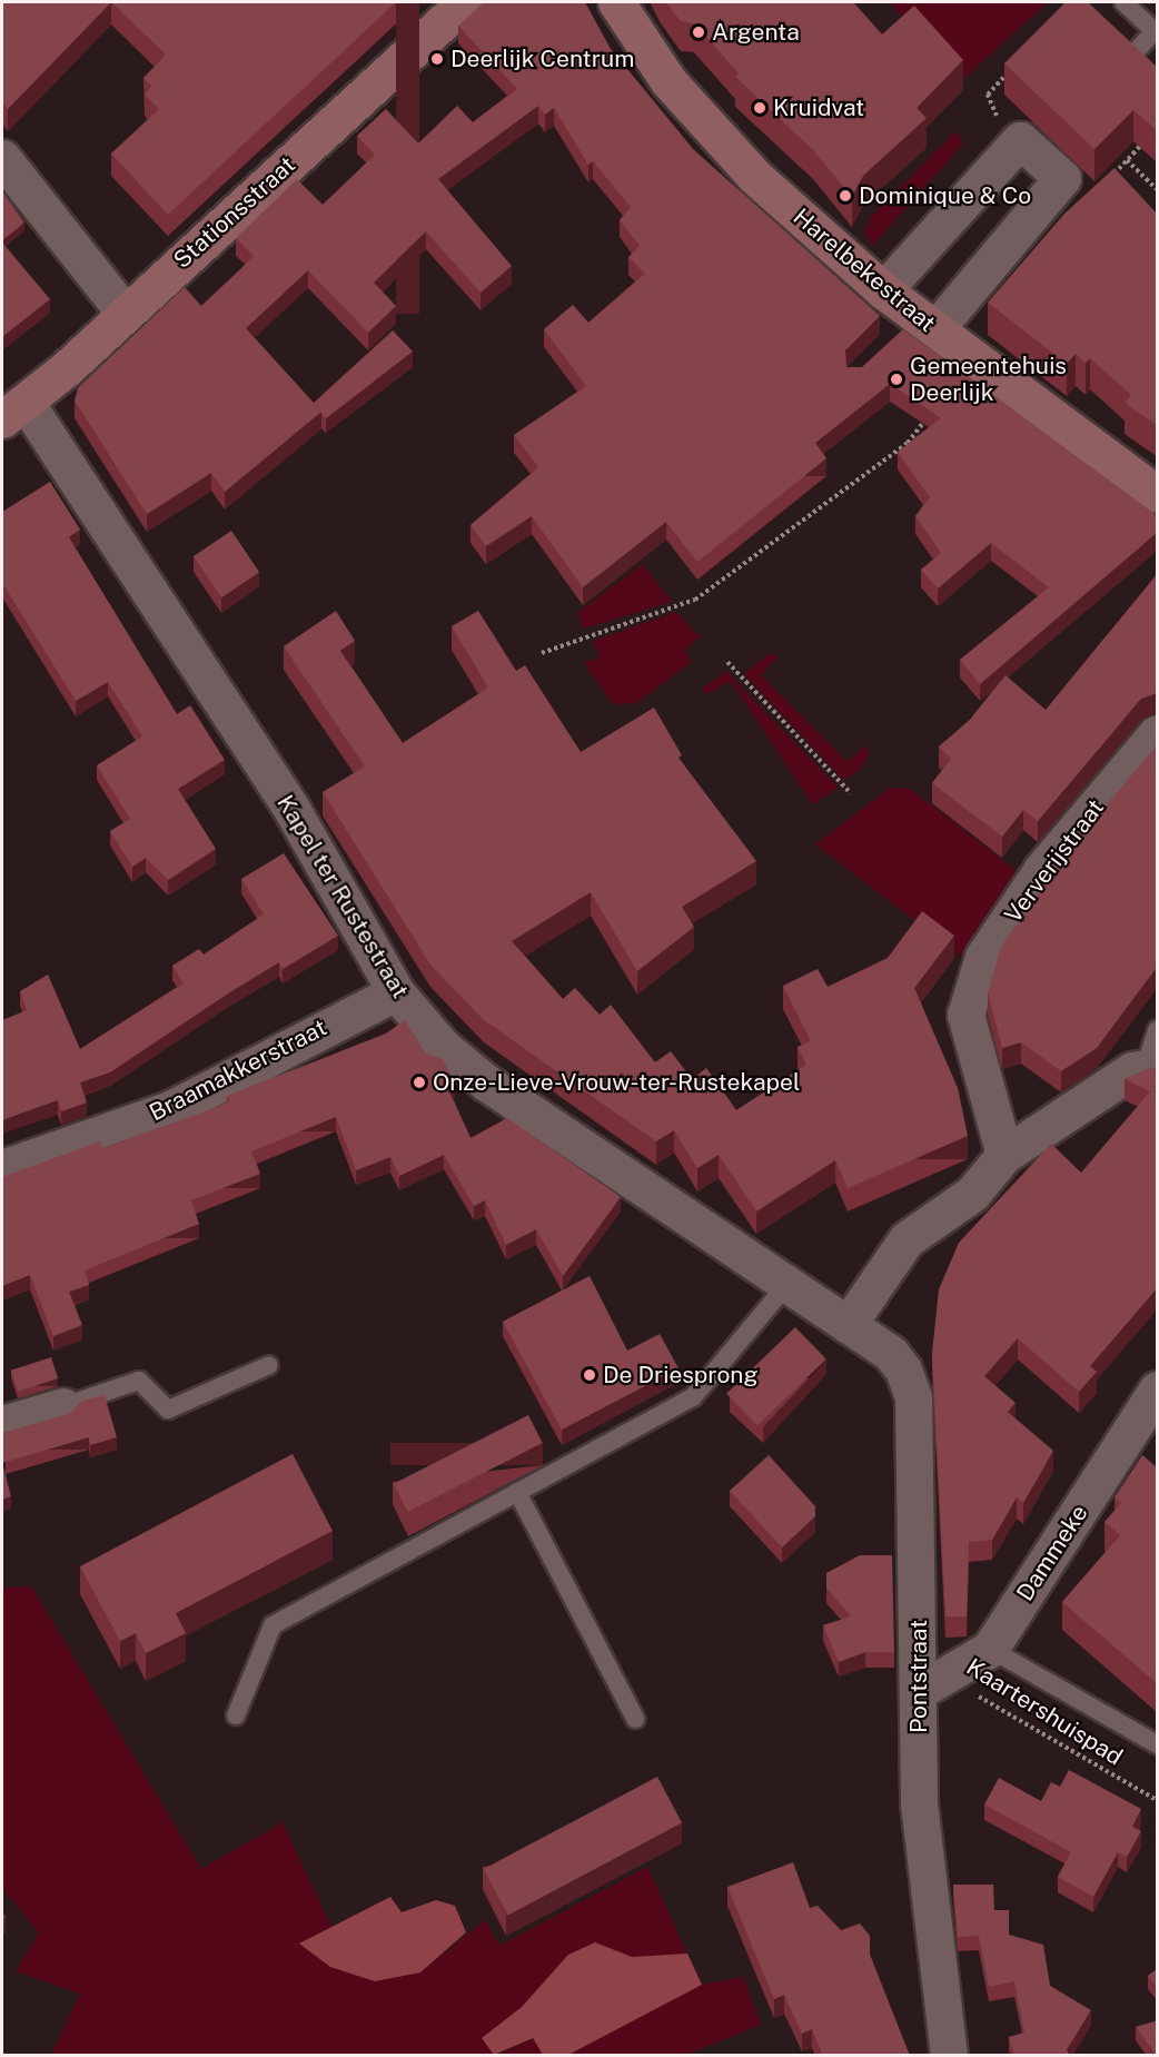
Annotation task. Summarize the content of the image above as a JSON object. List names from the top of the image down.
{
  "streets": {
    "street": [
      "Stationsstraat",
      "Harelbekestraat",
      "Ververijstraat",
      "Kapel ter Rustestraat",
      "Braamakkerstraat",
      "Dammeke",
      "Pontstraat"
    ],
    "path": ["Kaartershuispad"]
  },
  "crossings": [
    ["Stationsstraat", "Kapel ter Rustestraat"],
    ["Kapel ter Rustestraat", "Braamakkerstraat"],
    ["Kapel ter Rustestraat", "Pontstraat"],
    ["Dammeke", "Pontstraat"],
    ["Dammeke", "Kaartershuispad"],
    ["Pontstraat", "Kaartershuispad"]
  ],
  "places": [
    "Argenta",
    "Deerlijk Centrum",
    "Kruidvat",
    "Dominique & Co",
    "Gemeentehuis Deerlijk",
    "Onze-Lieve-Vrouw-ter-Rustekapel",
    "De Driesprong"
  ]
}
